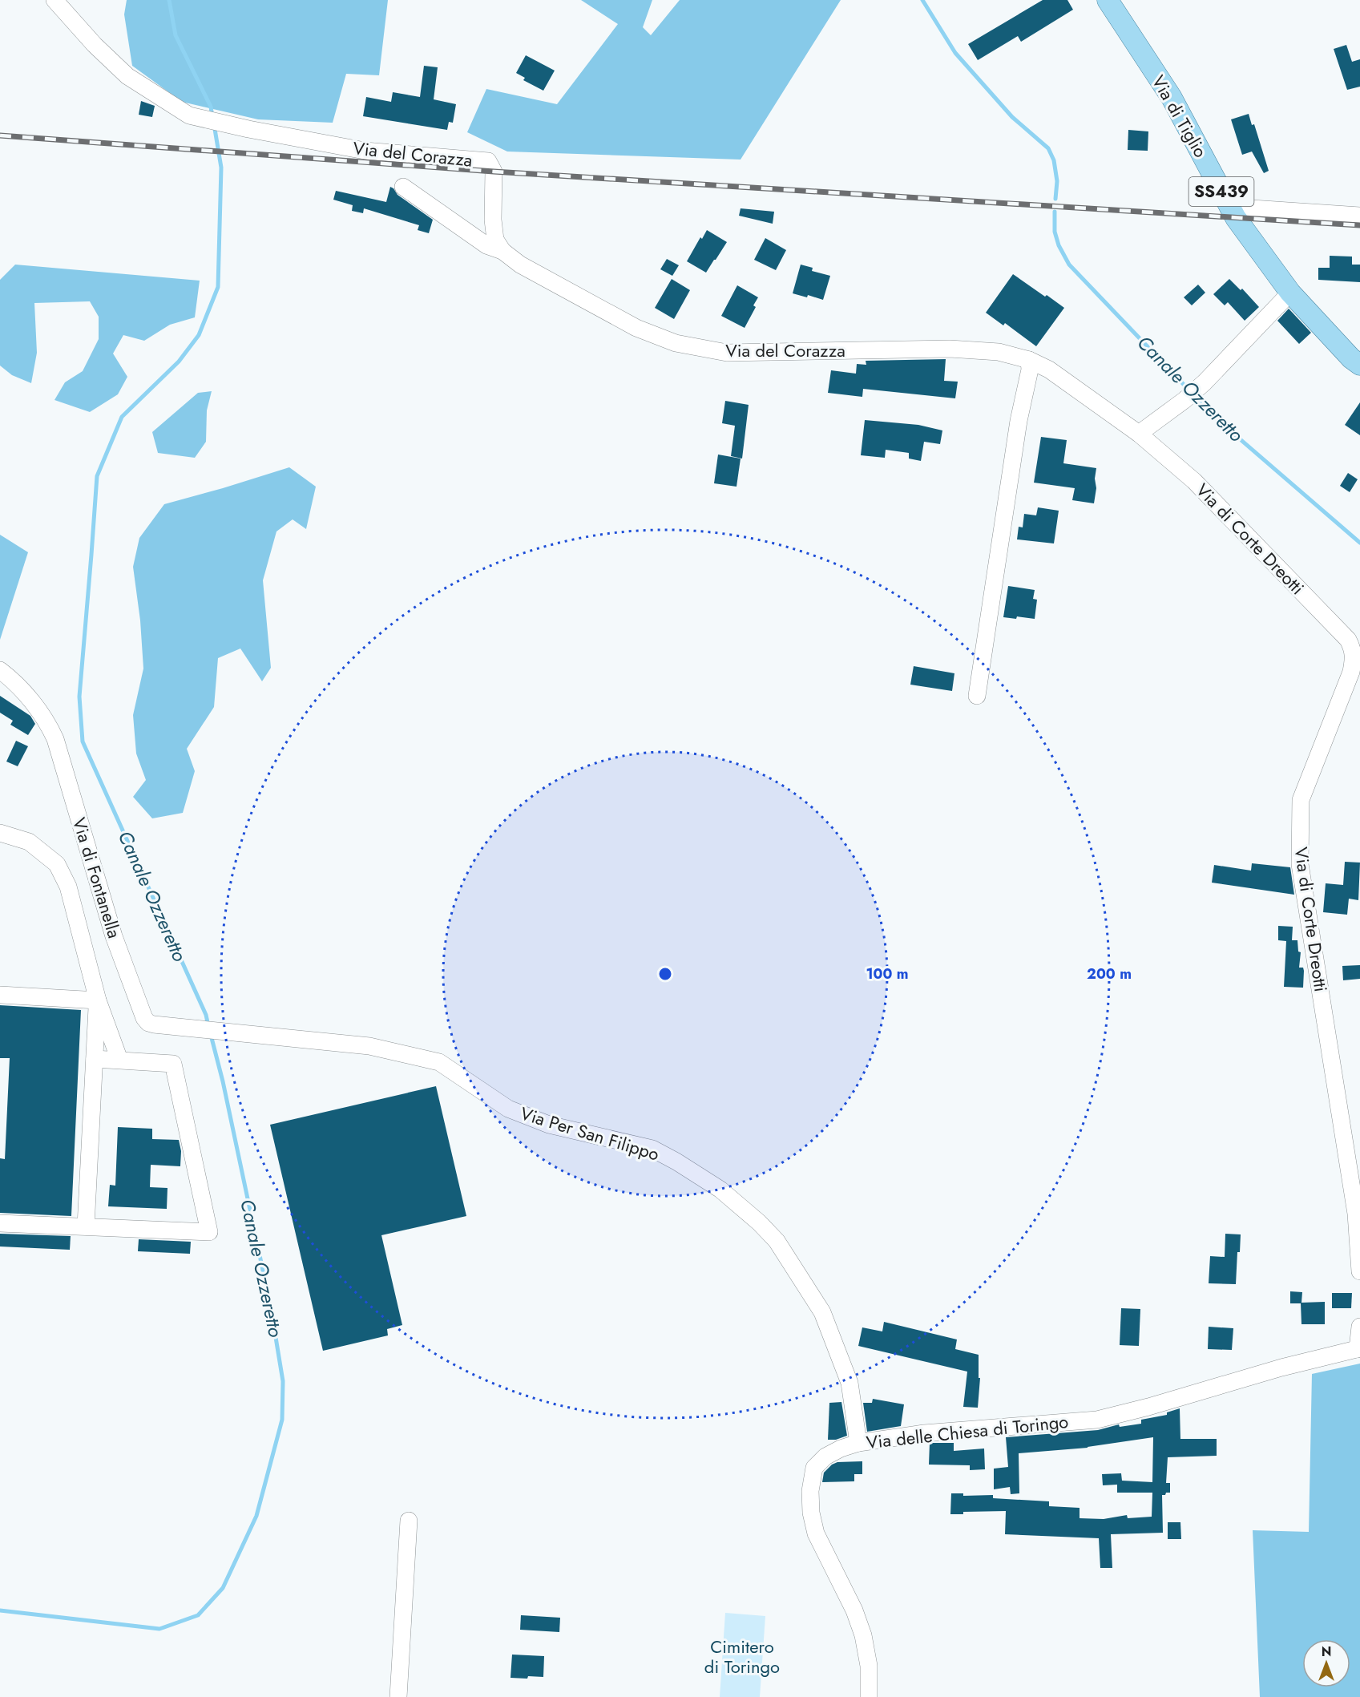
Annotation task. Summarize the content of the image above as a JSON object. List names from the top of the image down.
{
  "streets": {
    "main road": ["Via di Tiglio", "SS439"],
    "street": [
      "Via del Corazza",
      "Via di Corte Dreotti",
      "Via di Fontanella",
      "Via Per San Filippo",
      "Via delle Chiesa di Toringo"
    ]
  },
  "crossings": [
    ["Via del Corazza", "Via di Corte Dreotti"],
    ["Via di Fontanella", "Via Per San Filippo"],
    ["Via Per San Filippo", "Via delle Chiesa di Toringo"]
  ],
  "water": ["Canale Ozzeretto"],
  "parks": ["Cimitero di Toringo"],
  "north": "top",
  "rings": ["100 m", "200 m"]
}
